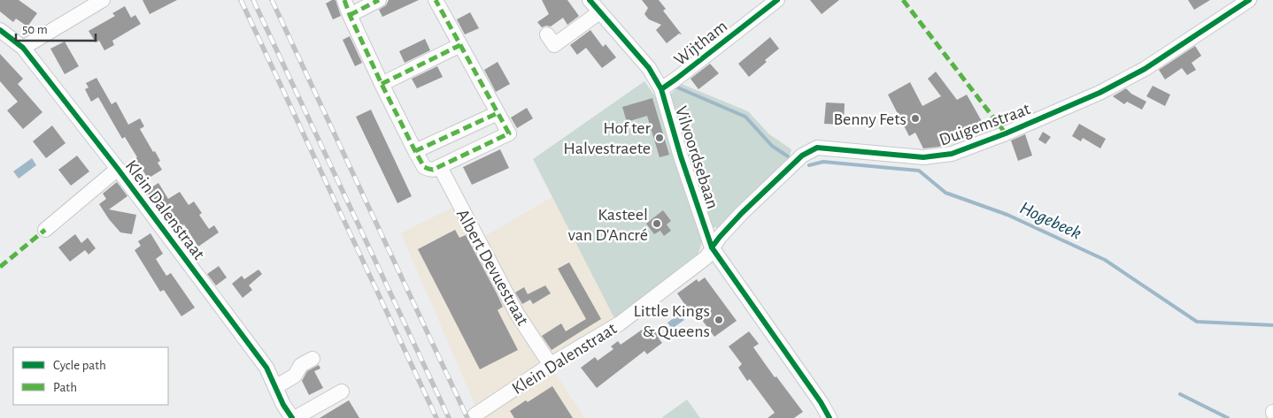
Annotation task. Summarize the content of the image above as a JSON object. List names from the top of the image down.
{
  "streets": {
    "street": [
      "Wijtham",
      "Duigemstraat",
      "Vilvoordsebaan",
      "Klein Dalenstraat",
      "Albert Devuestraat"
    ]
  },
  "crossings": [
    ["Wijtham", "Vilvoordsebaan"],
    ["Duigemstraat", "Vilvoordsebaan"],
    ["Duigemstraat", "Klein Dalenstraat"],
    ["Vilvoordsebaan", "Klein Dalenstraat"],
    ["Klein Dalenstraat", "Albert Devuestraat"]
  ],
  "water": ["Hogebeek"],
  "places": [
    "Benny Fets",
    "Hof ter Halvestraete",
    "Kasteel van D'Ancré",
    "Little Kings & Queens"
  ],
  "legend": ["Cycle path", "Path"],
  "scale_bar": "50 m"
}
